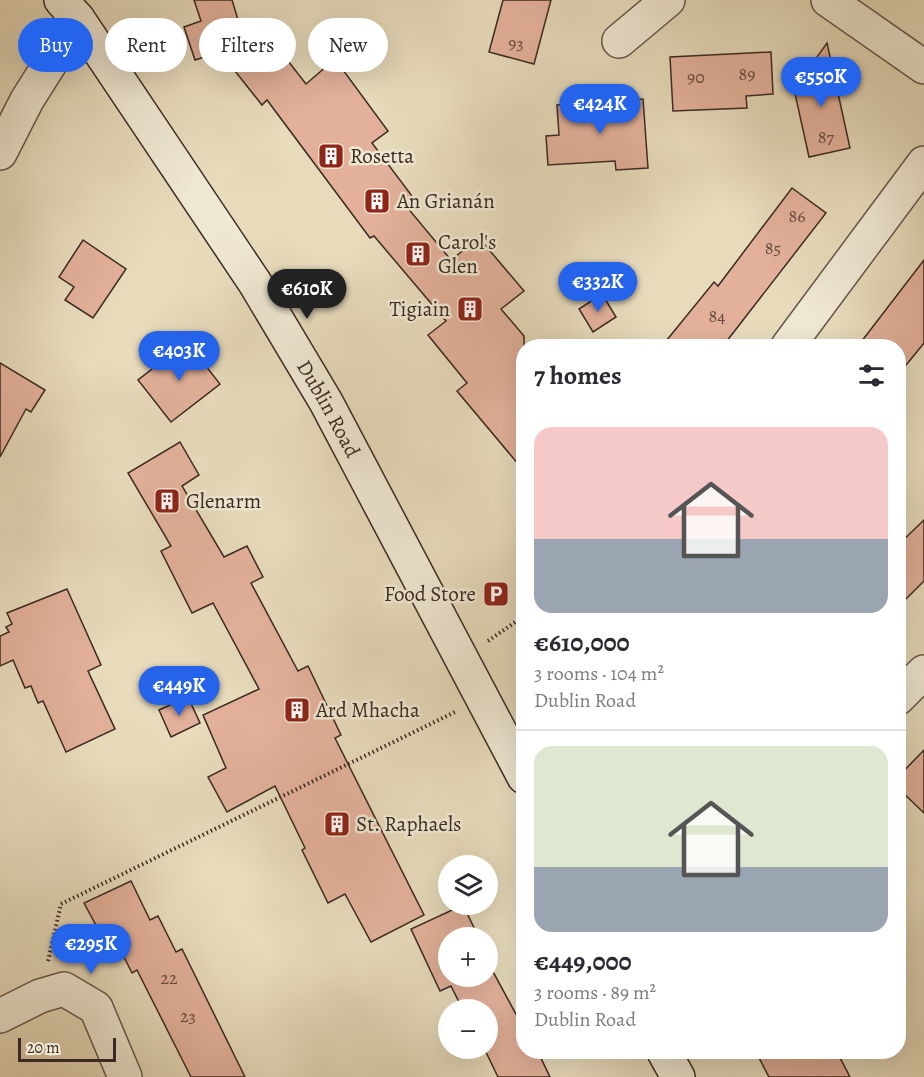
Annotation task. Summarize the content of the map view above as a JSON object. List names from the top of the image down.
{
  "streets": {
    "main road": ["Dublin Road"]
  },
  "places": {
    "building": [
      "Rosetta",
      "An Grianán",
      "Carol's Glen",
      "Tigiain",
      "Glenarm",
      "Ard Mhacha",
      "St. Raphaels"
    ],
    "parking": ["Food Store"]
  },
  "house_numbers": [
    "93",
    "89",
    "90",
    "87",
    "86",
    "85",
    "84",
    "22",
    "23"
  ],
  "scale_bar": "20 m",
  "page": {
    "chip": [
      "Buy",
      "Rent",
      "Filters",
      "New"
    ],
    "price": [
      "€550K",
      "€424K",
      "€332K",
      "€610K",
      "€403K",
      "€449K",
      "€295K"
    ],
    "heading": "7 homes",
    "list": [
      {
        "name": "€610,000",
        "note": "3 rooms · 104 m² · Dublin Road"
      },
      {
        "name": "€449,000",
        "note": "3 rooms · 89 m² · Dublin Road"
      }
    ],
    "map_buttons": ["+", "−"],
    "scale": "20 m"
  }
}
